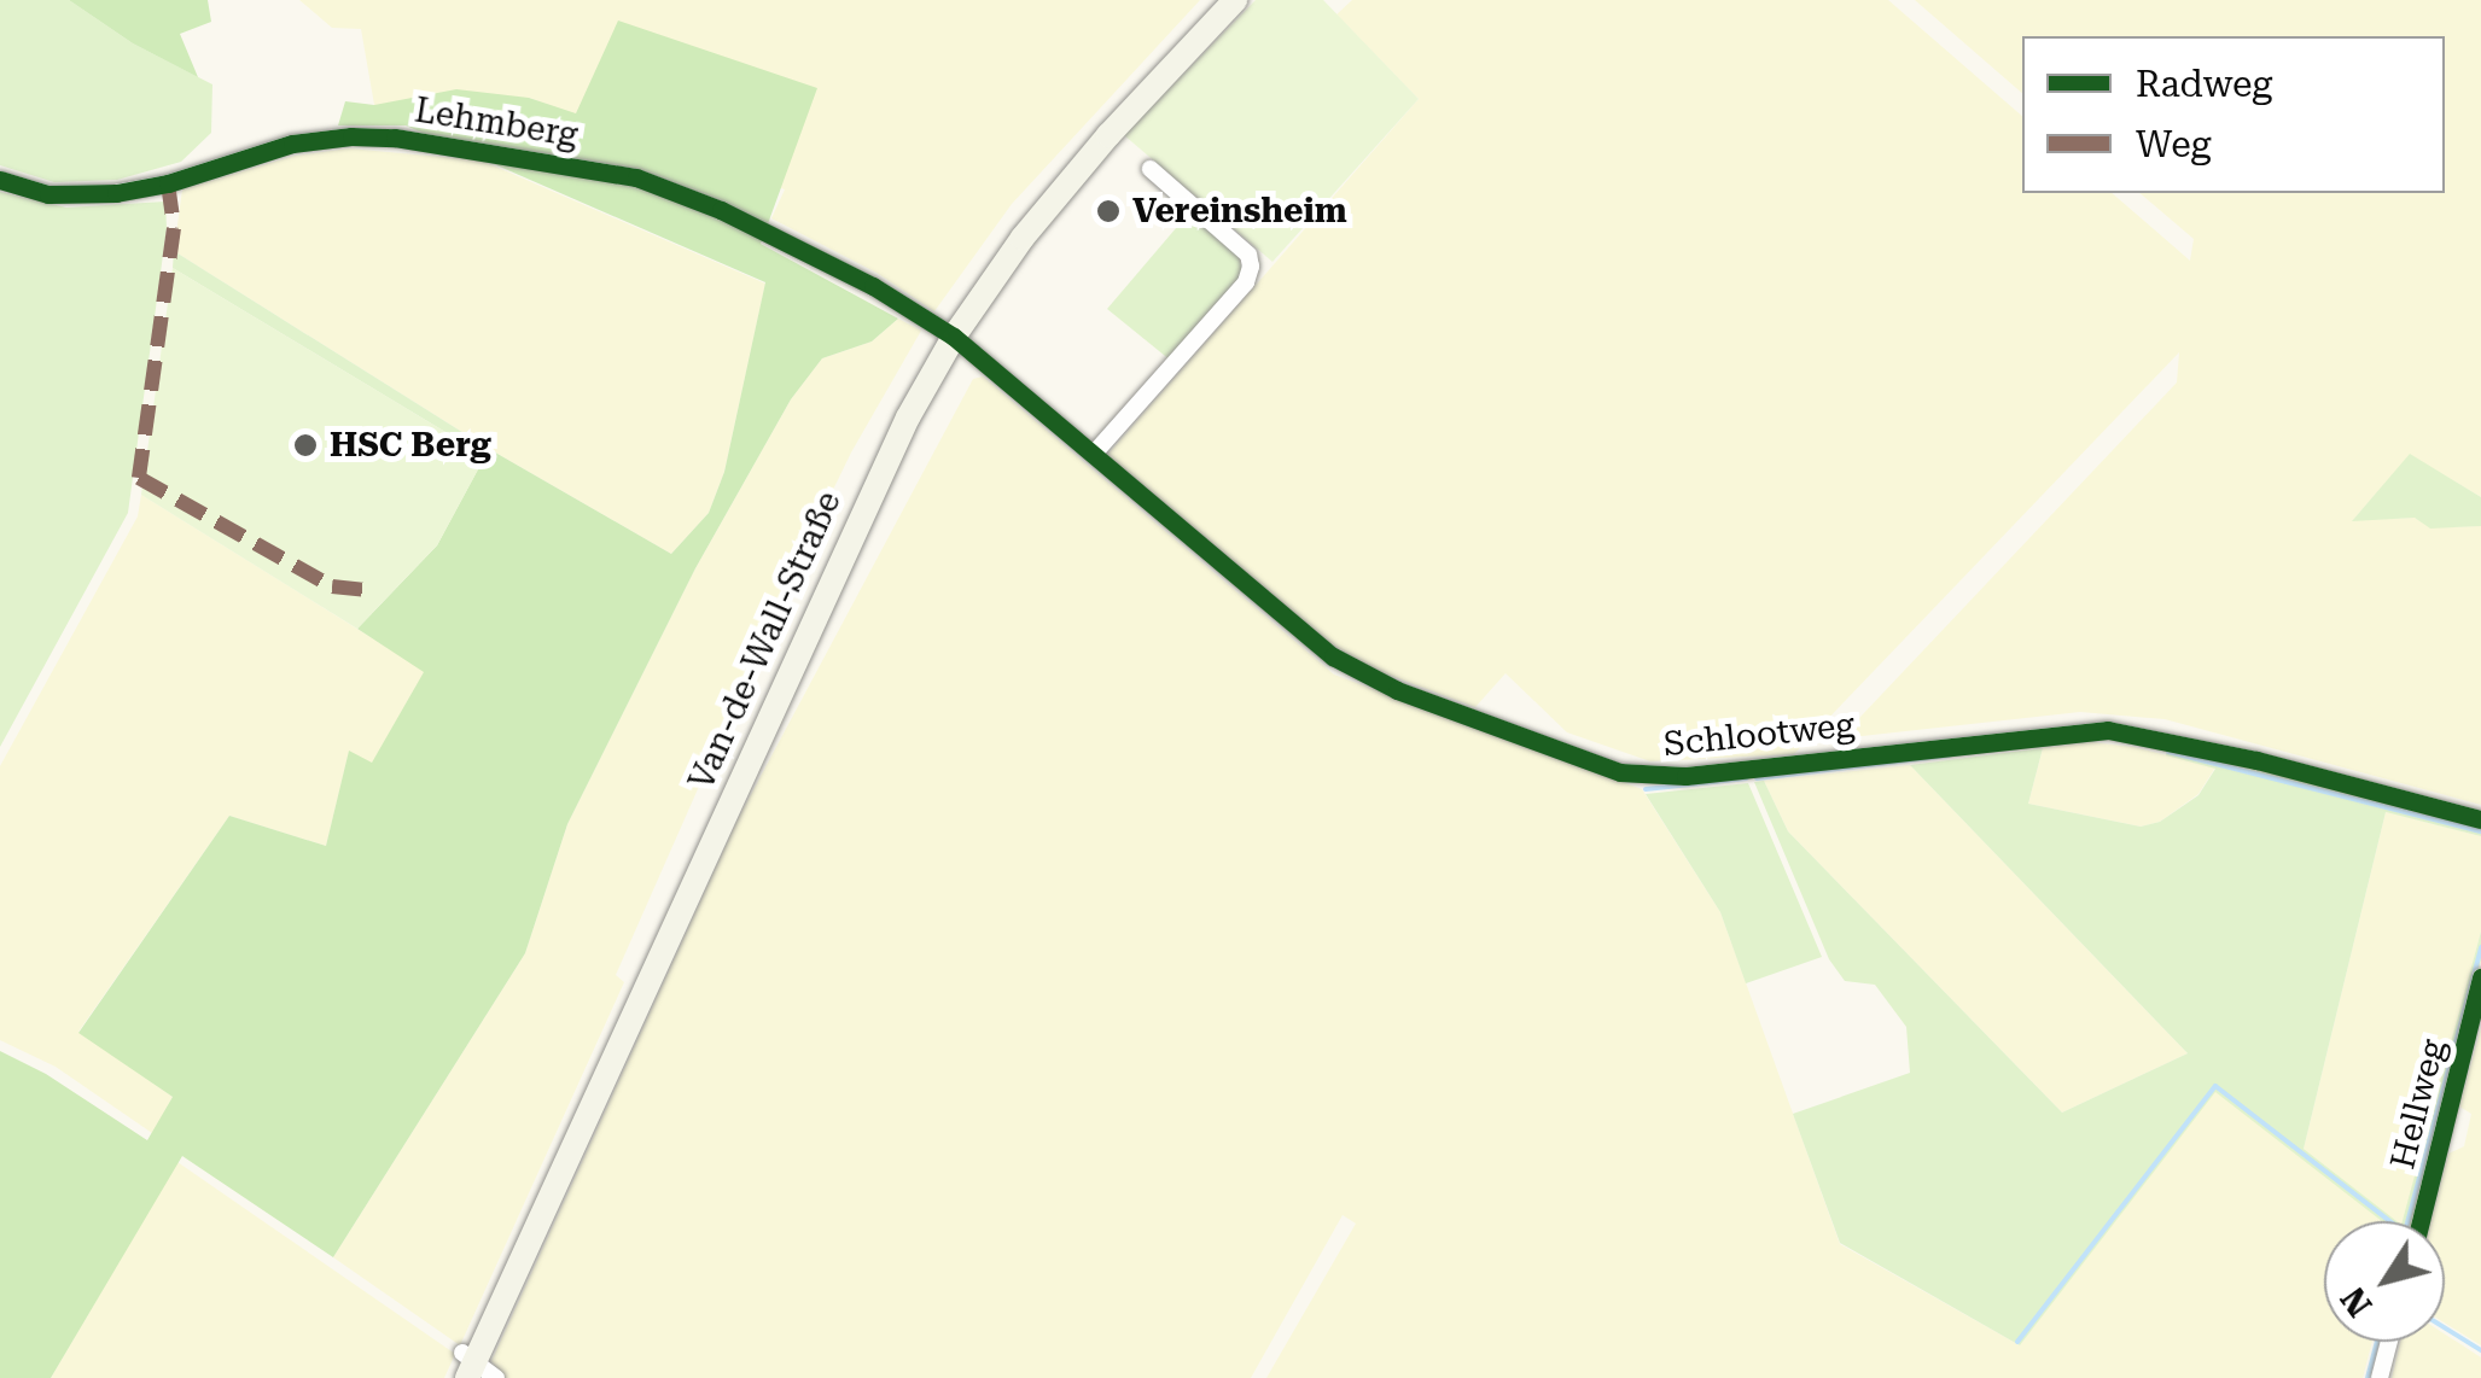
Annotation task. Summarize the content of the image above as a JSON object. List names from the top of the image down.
{
  "streets": {
    "main road": ["Van-de-Wall-Straße"],
    "street": ["Lehmberg", "Schlootweg", "Hellweg"]
  },
  "crossings": [
    ["Lehmberg", "Van-de-Wall-Straße"],
    ["Lehmberg", "Schlootweg"],
    ["Van-de-Wall-Straße", "Schlootweg"]
  ],
  "places": ["Vereinsheim", "HSC Berg"],
  "legend": ["Radweg", "Weg"],
  "north": "bottom left"
}
